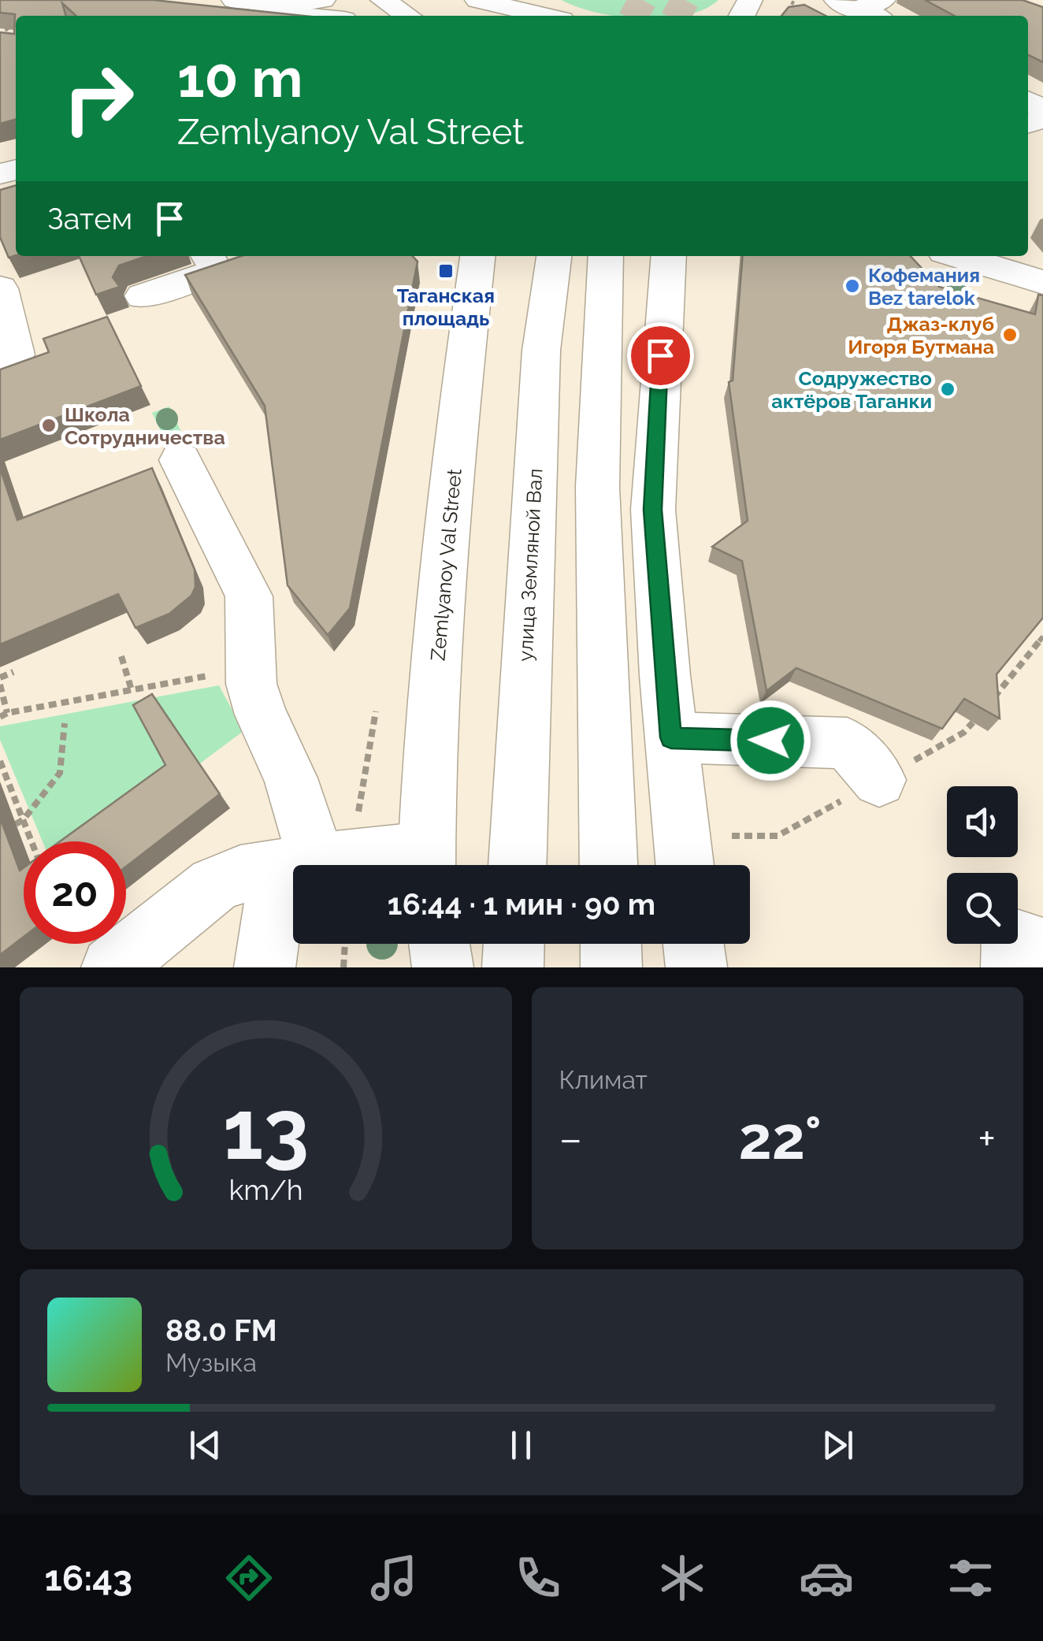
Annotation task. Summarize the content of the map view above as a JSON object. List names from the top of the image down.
{
  "streets": {
    "main road": ["Zemlyanoy Val Street", "улица Земляной Вал"]
  },
  "places": {
    "transit": ["Таганская площадь"],
    "other": [
      "Кофемания Bez tarelok",
      "Джаз-клуб Игоря Бутмана",
      "Содружество актёров Таганки",
      "Школа Сотрудничества"
    ]
  },
  "page": {
    "turn": ["10 m", "Zemlyanoy Val Street"],
    "then": "Затем",
    "limit": "20",
    "trip": "16:44 · 1 мин · 90 m",
    "tile": "Климат",
    "heat": ["−", "22°", "+"],
    "song": ["88.0 FM", "Музыка"],
    "tabs": "16:43",
    "gauge": ["13", "km/h"]
  }
}
